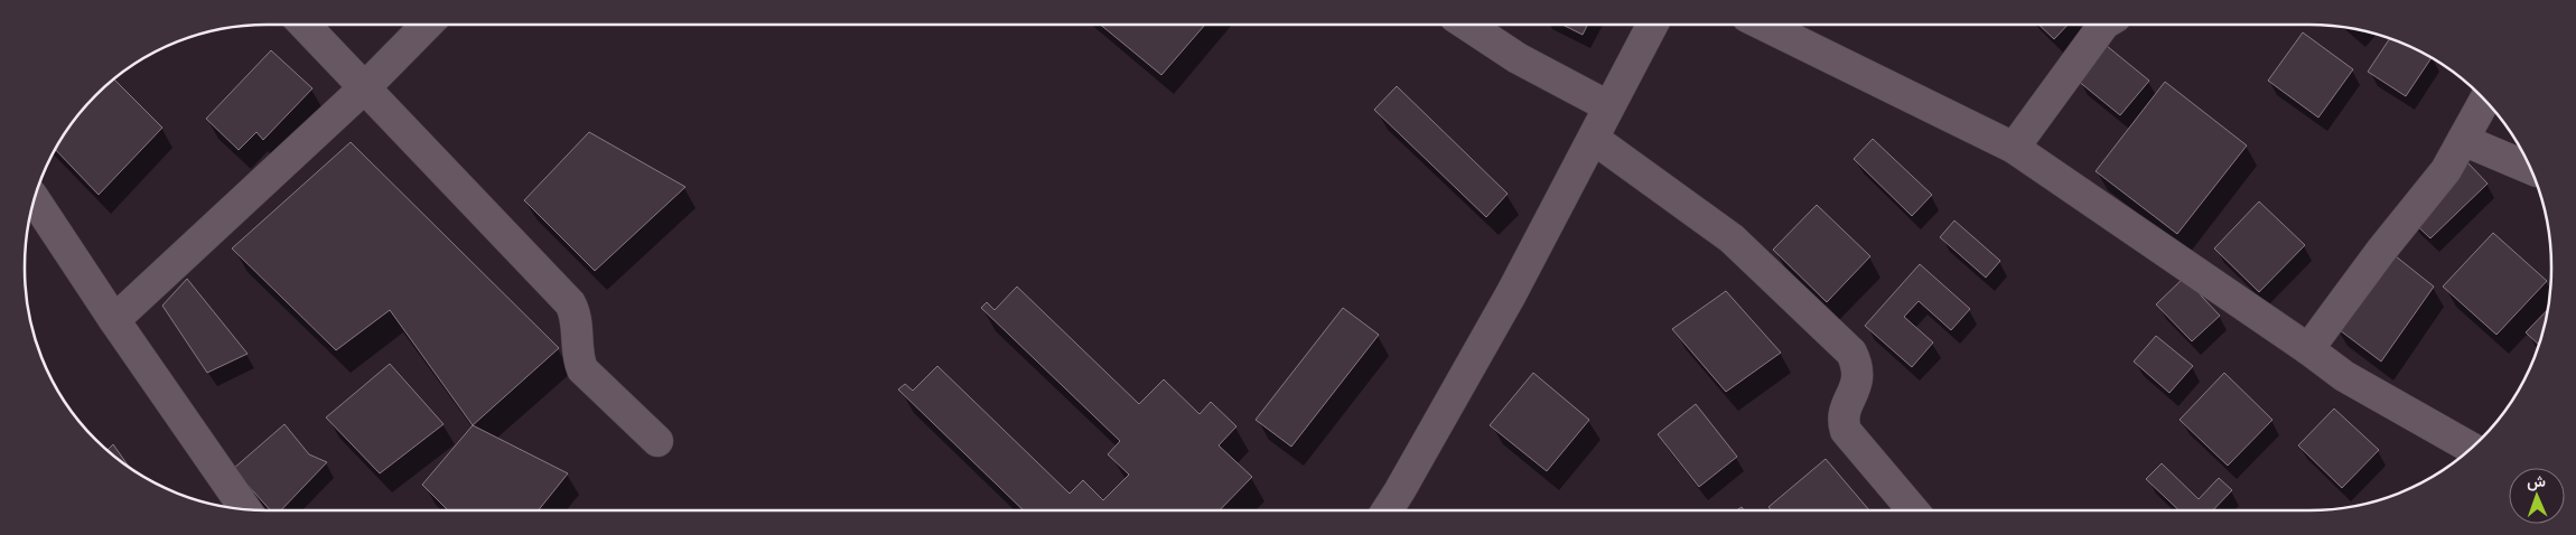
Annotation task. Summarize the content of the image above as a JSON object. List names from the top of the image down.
{
  "north": "top"
}
